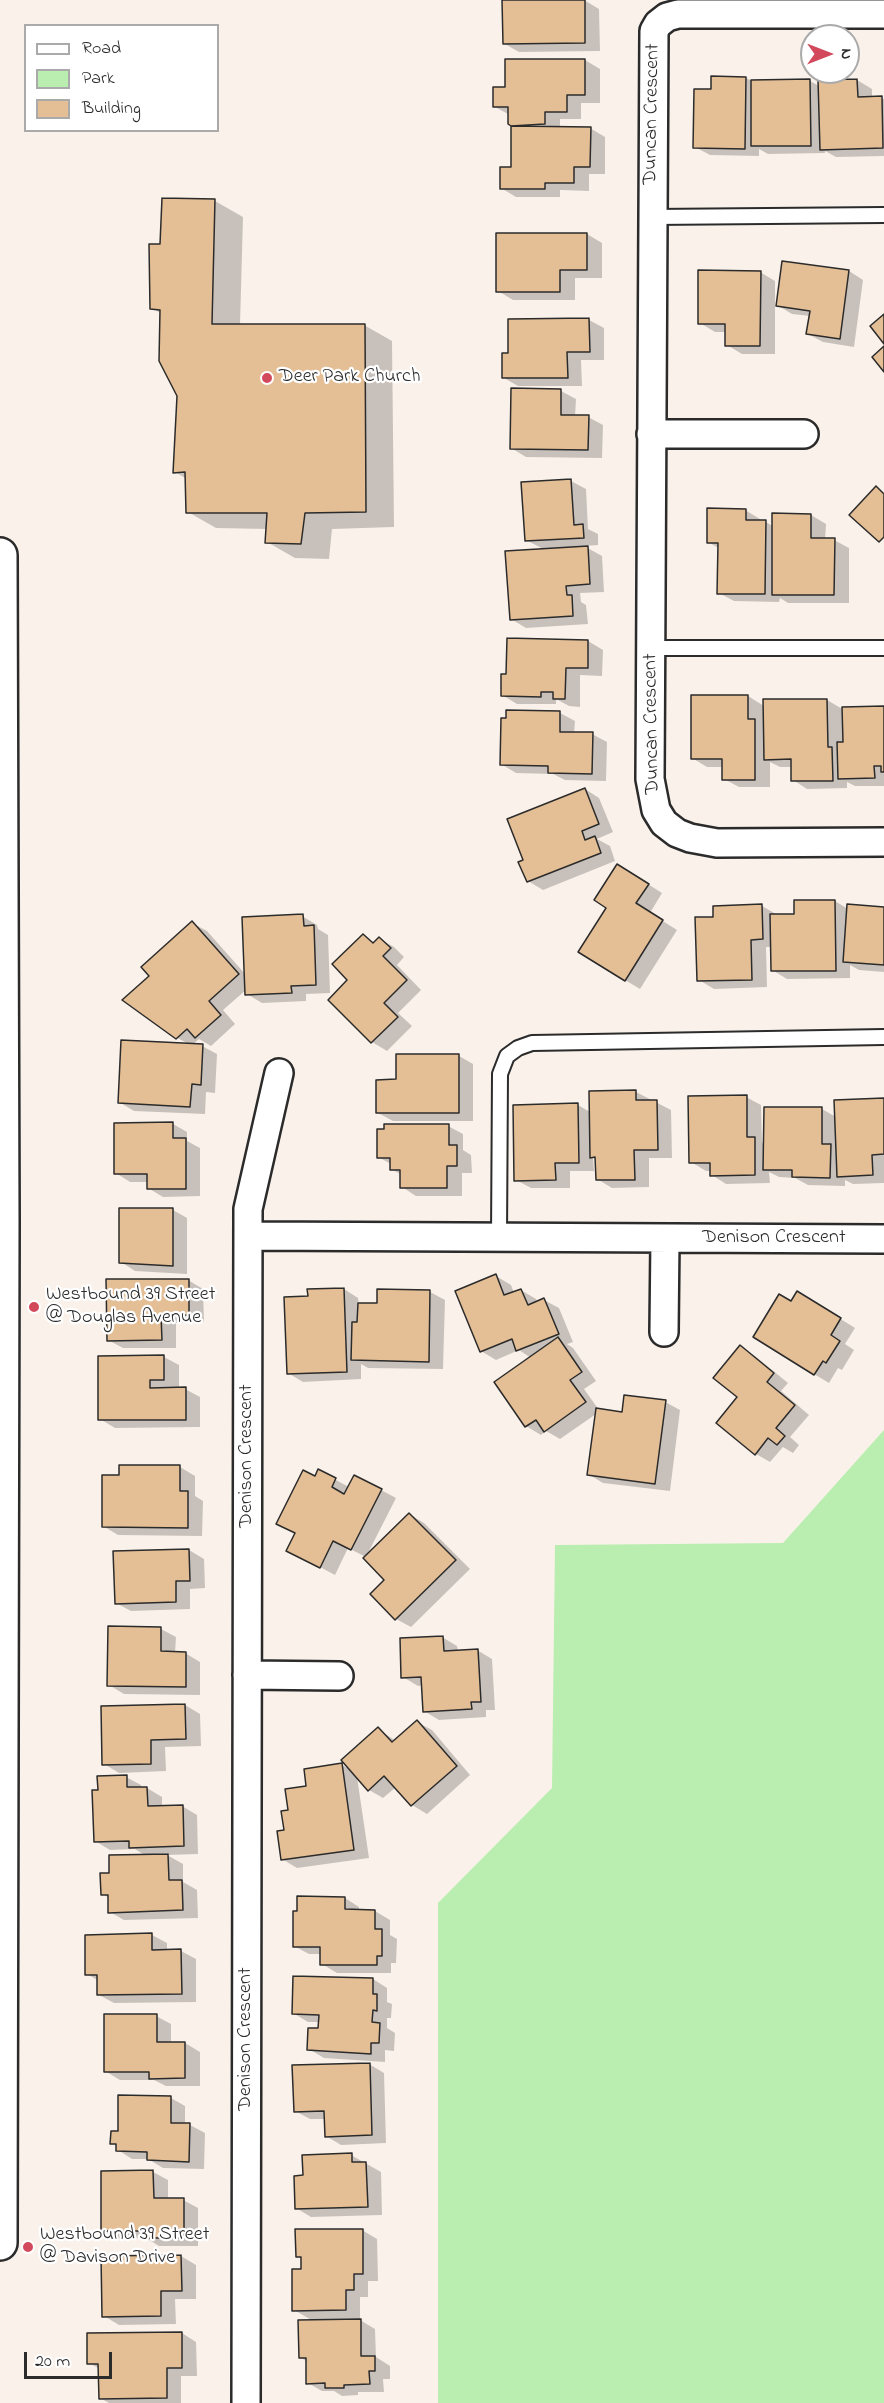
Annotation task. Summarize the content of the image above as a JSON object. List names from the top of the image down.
{
  "streets": {
    "street": ["Duncan Crescent", "Denison Crescent"]
  },
  "places": ["Deer Park Church", "Westbound 39 Street @ Douglas Avenue", "Westbound 39 Street @ Davison Drive"],
  "legend": ["Road", "Park", "Building"],
  "scale_bar": "20 m",
  "north": "right"
}
